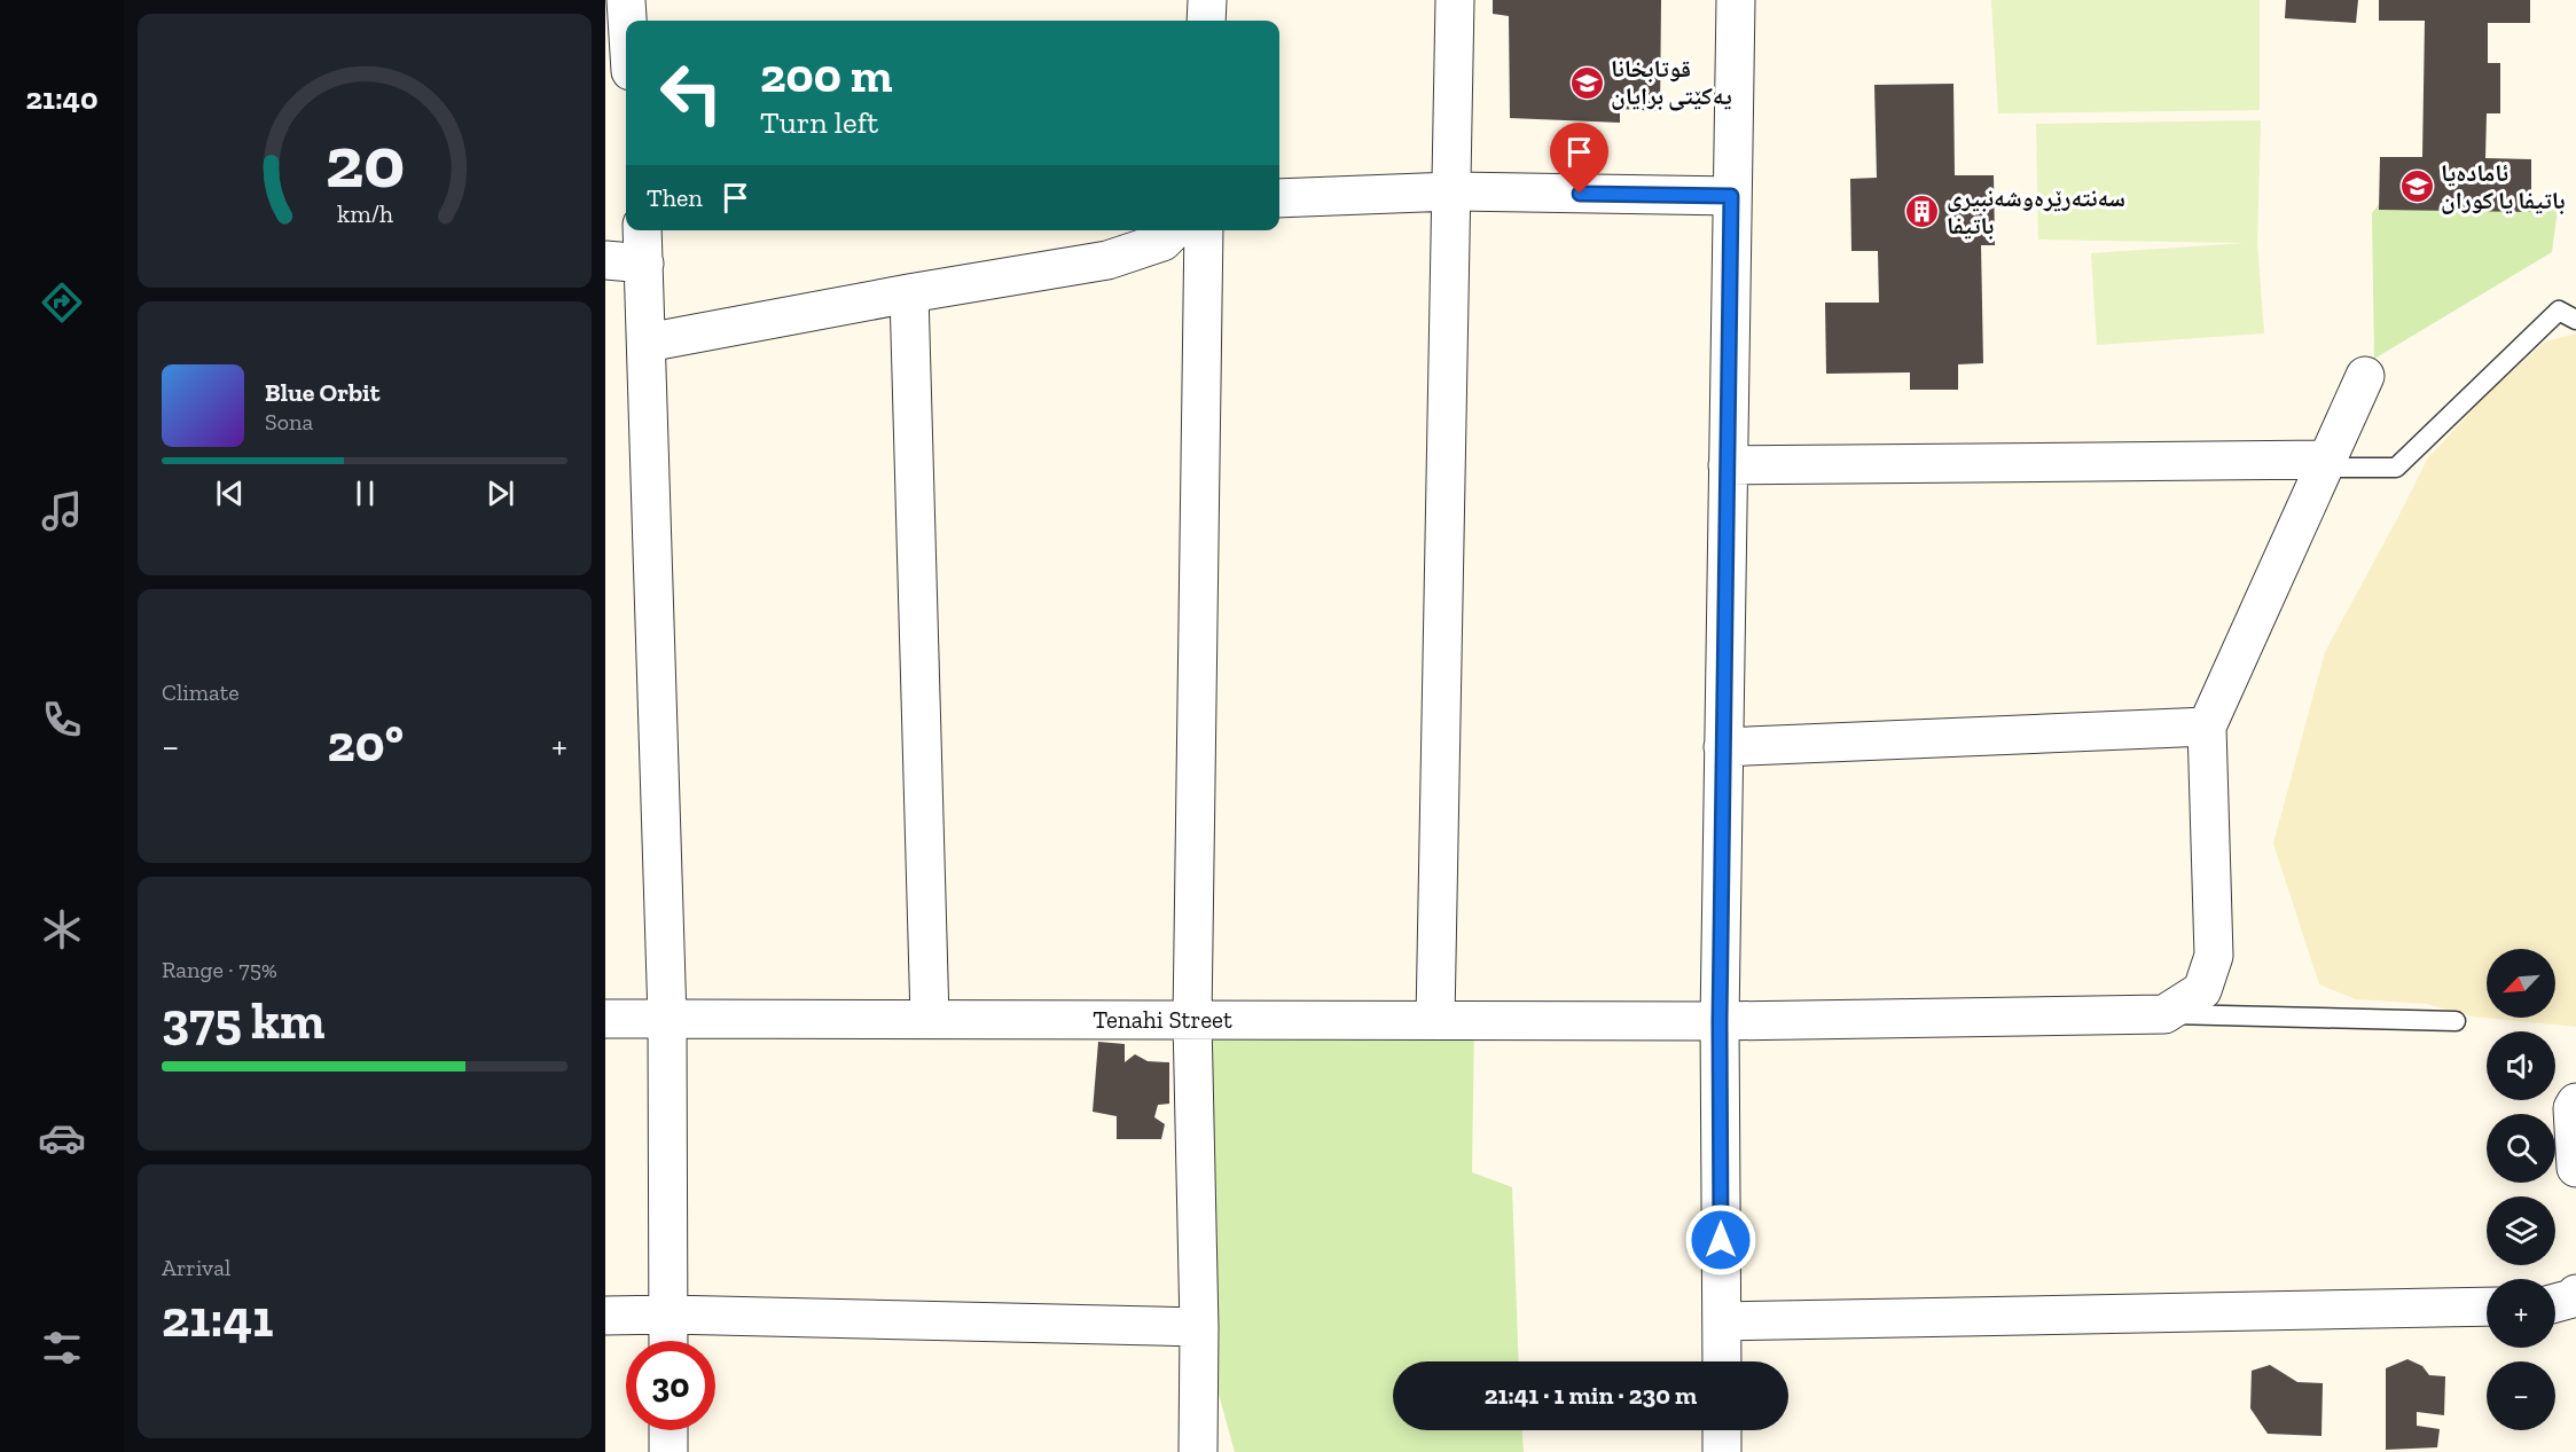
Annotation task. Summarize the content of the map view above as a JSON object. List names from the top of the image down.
{
  "streets": {
    "street": ["Tenahi Street"]
  },
  "places": {
    "school or university": ["قوتابخانا يه‌كێتى برايان", "ئامادەیا باتیفا يا كوران"],
    "building": ["سه‌نته‌رێره‌وشه‌نبيرى باتيفا"]
  },
  "north": "bottom left",
  "page": {
    "tabs": "21:40",
    "turn": ["200 m", "Turn left"],
    "then": "Then",
    "song": ["Blue Orbit", "Sona"],
    "tile": [
      "Climate",
      ["Range · 75%", "375 km"],
      ["Arrival", "21:41"]
    ],
    "heat": ["−", "20°", "+"],
    "map_buttons": ["+", "−"],
    "limit": "30",
    "trip": "21:41 · 1 min · 230 m",
    "gauge": ["20", "km/h"]
  }
}
